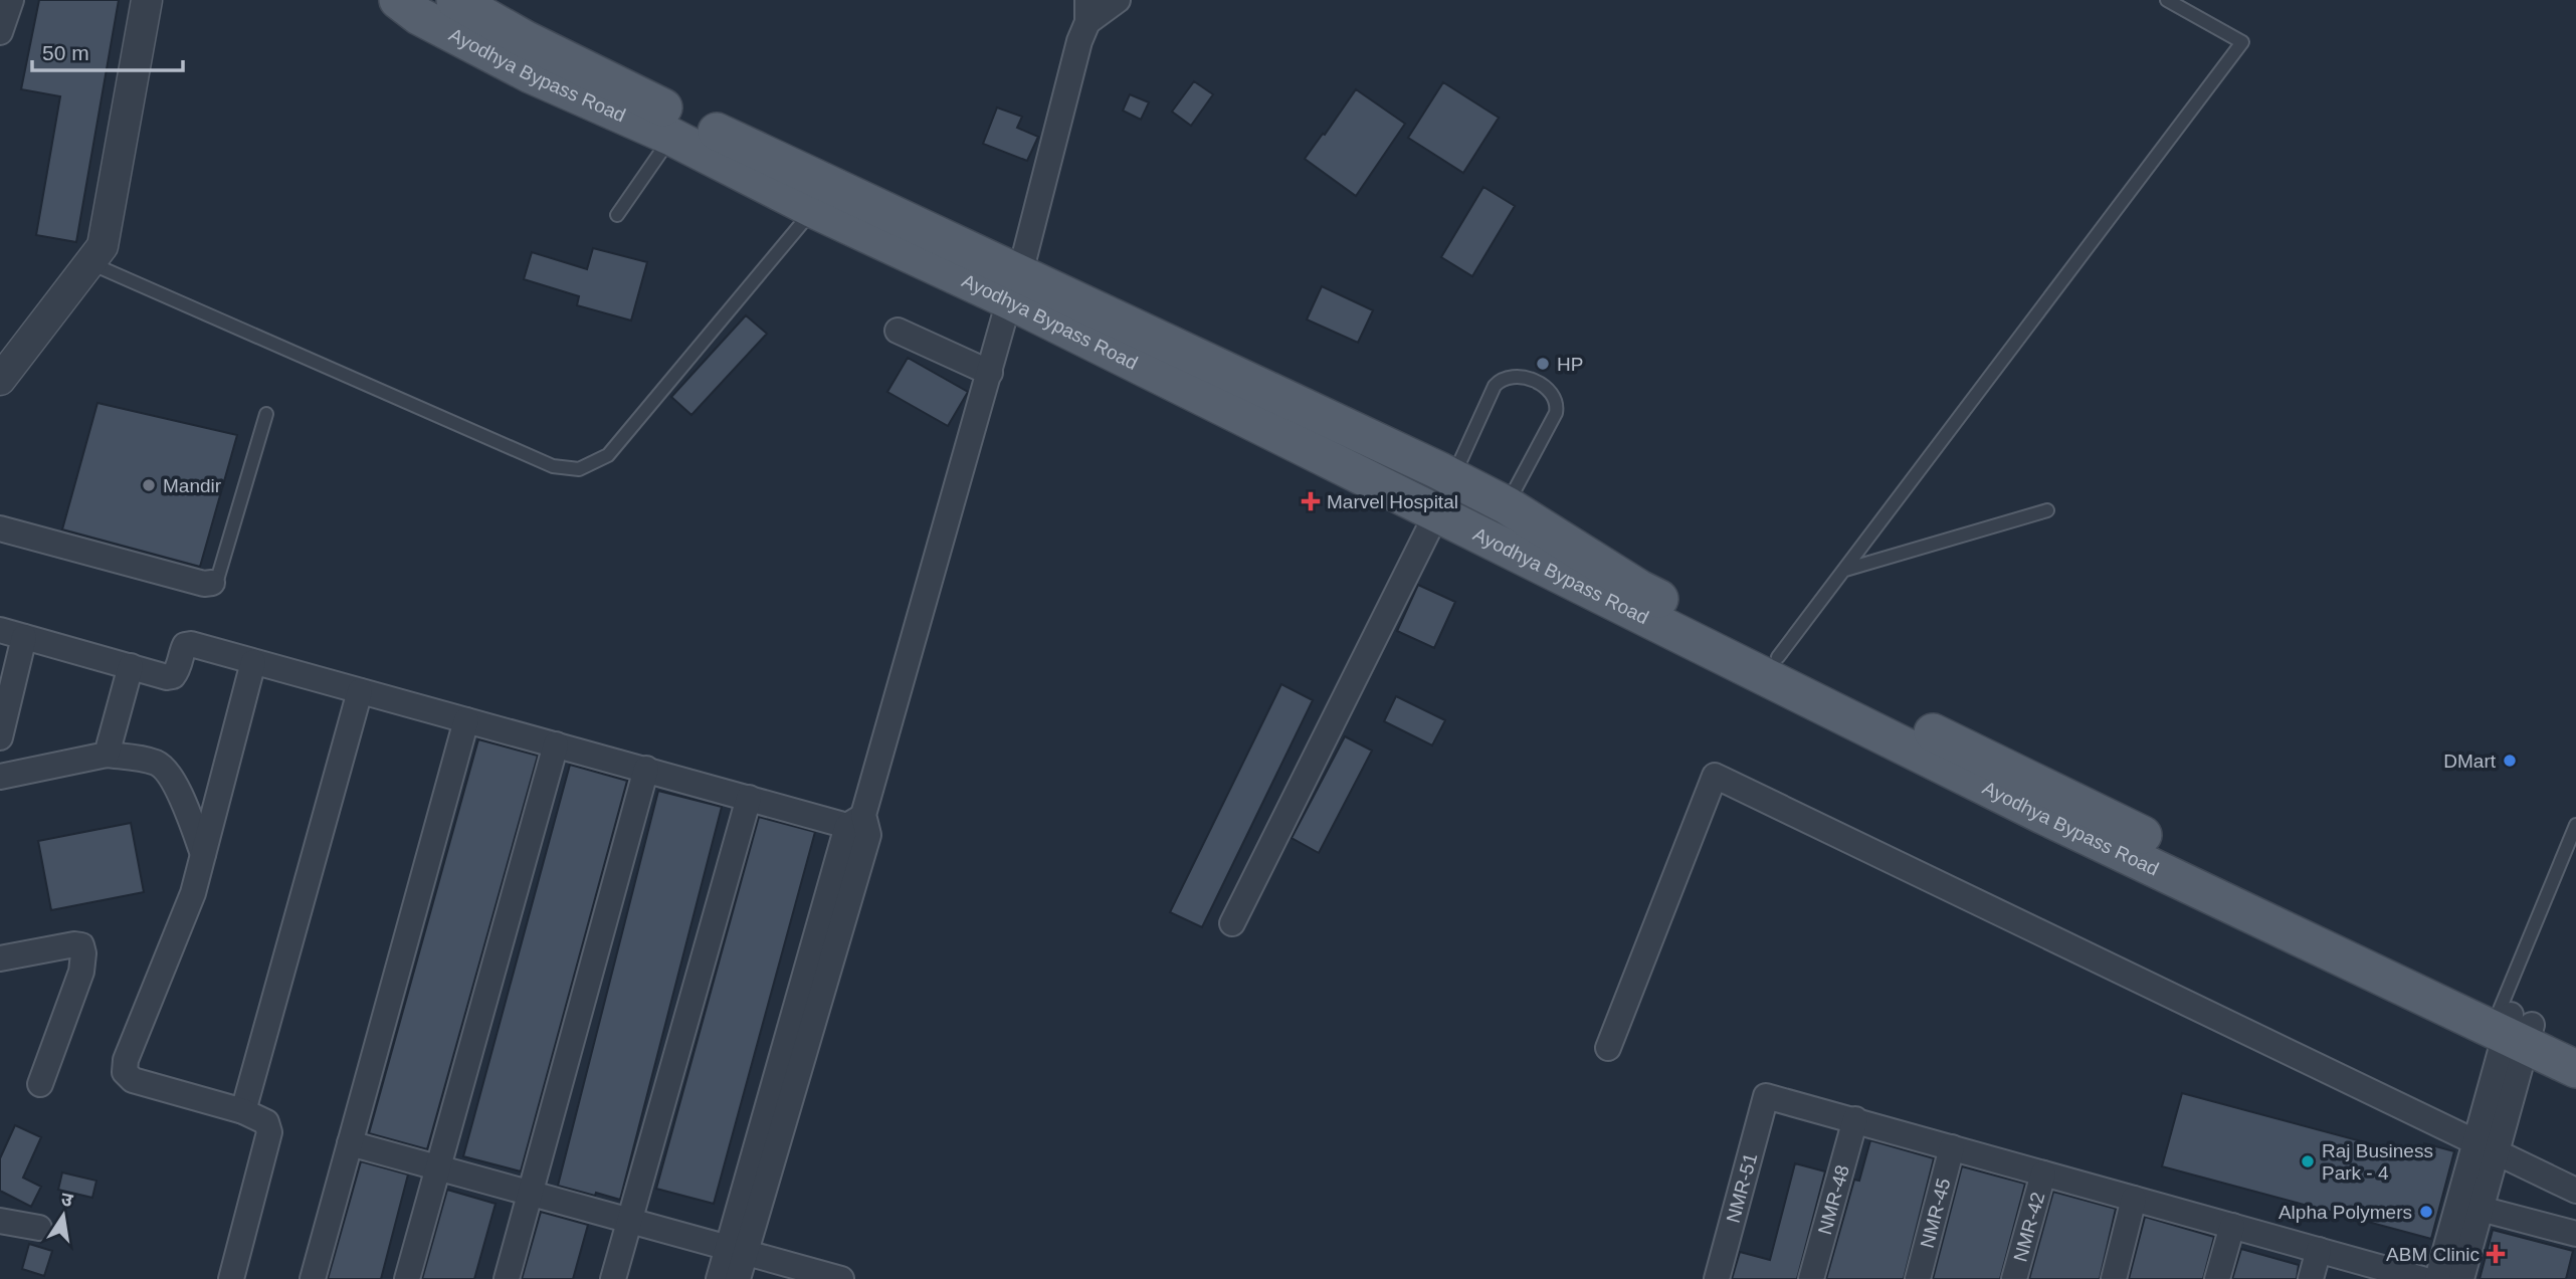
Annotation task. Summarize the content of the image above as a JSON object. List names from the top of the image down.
{
  "streets": {
    "main road": ["Ayodhya Bypass Road"],
    "street": [
      "NMR-51",
      "NMR-48",
      "NMR-45",
      "NMR-42"
    ]
  },
  "crossings": [
    ["NMR-51", "NMR-48"]
  ],
  "places": {
    "other": [
      "HP",
      "Mandir",
      "DMart",
      "Raj Business Park - 4",
      "Alpha Polymers"
    ],
    "health": ["Marvel Hospital", "ABM Clinic"]
  },
  "scale_bar": "50 m",
  "north": "top"
}
